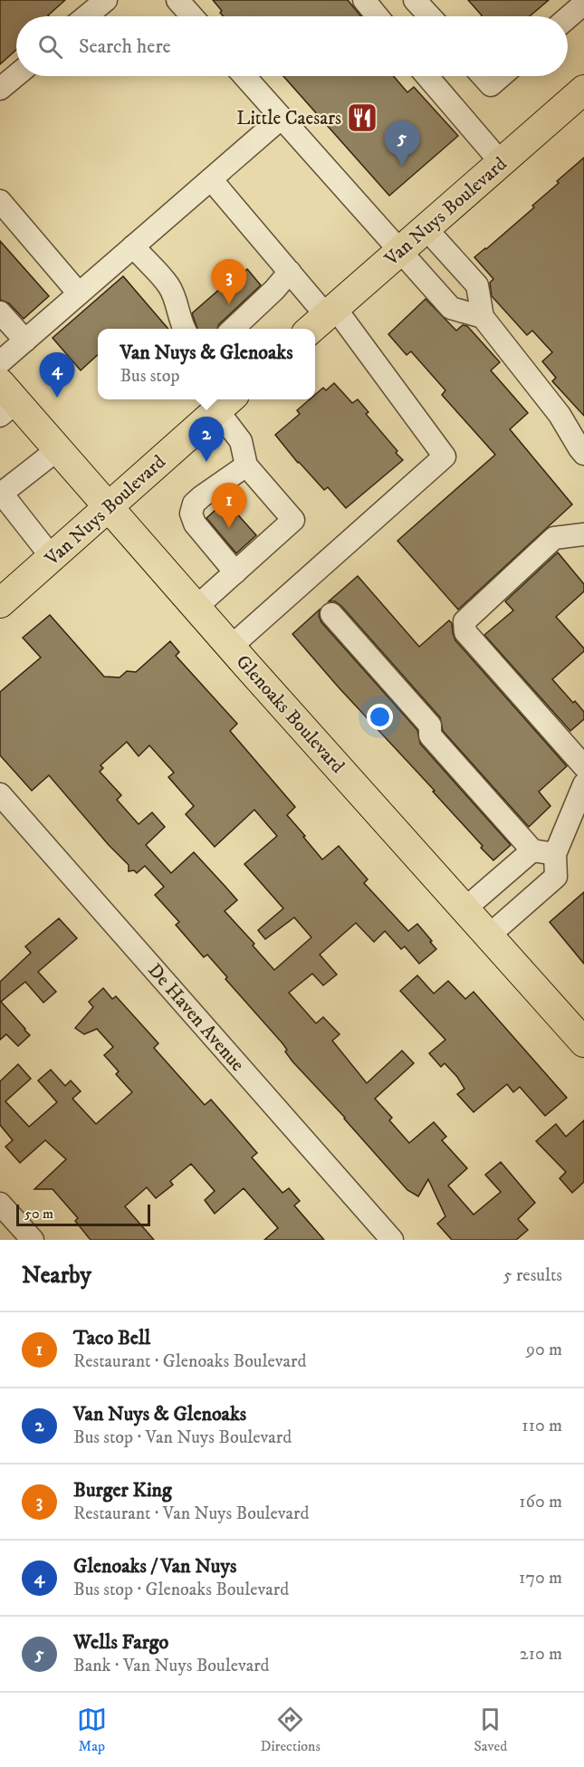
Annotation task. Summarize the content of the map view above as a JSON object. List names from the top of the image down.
{
  "streets": {
    "main road": ["Van Nuys Boulevard", "Glenoaks Boulevard"],
    "street": ["De Haven Avenue"]
  },
  "crossings": [
    ["Van Nuys Boulevard", "Glenoaks Boulevard"]
  ],
  "places": {
    "restaurant": ["Little Caesars"]
  },
  "scale_bar": "50 m",
  "page": {
    "search": "Search here",
    "pins": [
      "5",
      "3",
      "4",
      "2",
      "1"
    ],
    "popup": ["Van Nuys & Glenoaks", "Bus stop"],
    "scale": "50 m",
    "heading": ["Nearby", "5 results"],
    "list": [
      {
        "mark": "1",
        "name": "Taco Bell",
        "note": "Restaurant · Glenoaks Boulevard",
        "value": "90 m"
      },
      {
        "mark": "2",
        "name": "Van Nuys & Glenoaks",
        "note": "Bus stop · Van Nuys Boulevard",
        "value": "110 m"
      },
      {
        "mark": "3",
        "name": "Burger King",
        "note": "Restaurant · Van Nuys Boulevard",
        "value": "160 m"
      },
      {
        "mark": "4",
        "name": "Glenoaks / Van Nuys",
        "note": "Bus stop · Glenoaks Boulevard",
        "value": "170 m"
      },
      {
        "mark": "5",
        "name": "Wells Fargo",
        "note": "Bank · Van Nuys Boulevard",
        "value": "210 m"
      }
    ],
    "nav": ["Map", "Directions", "Saved"]
  }
}
